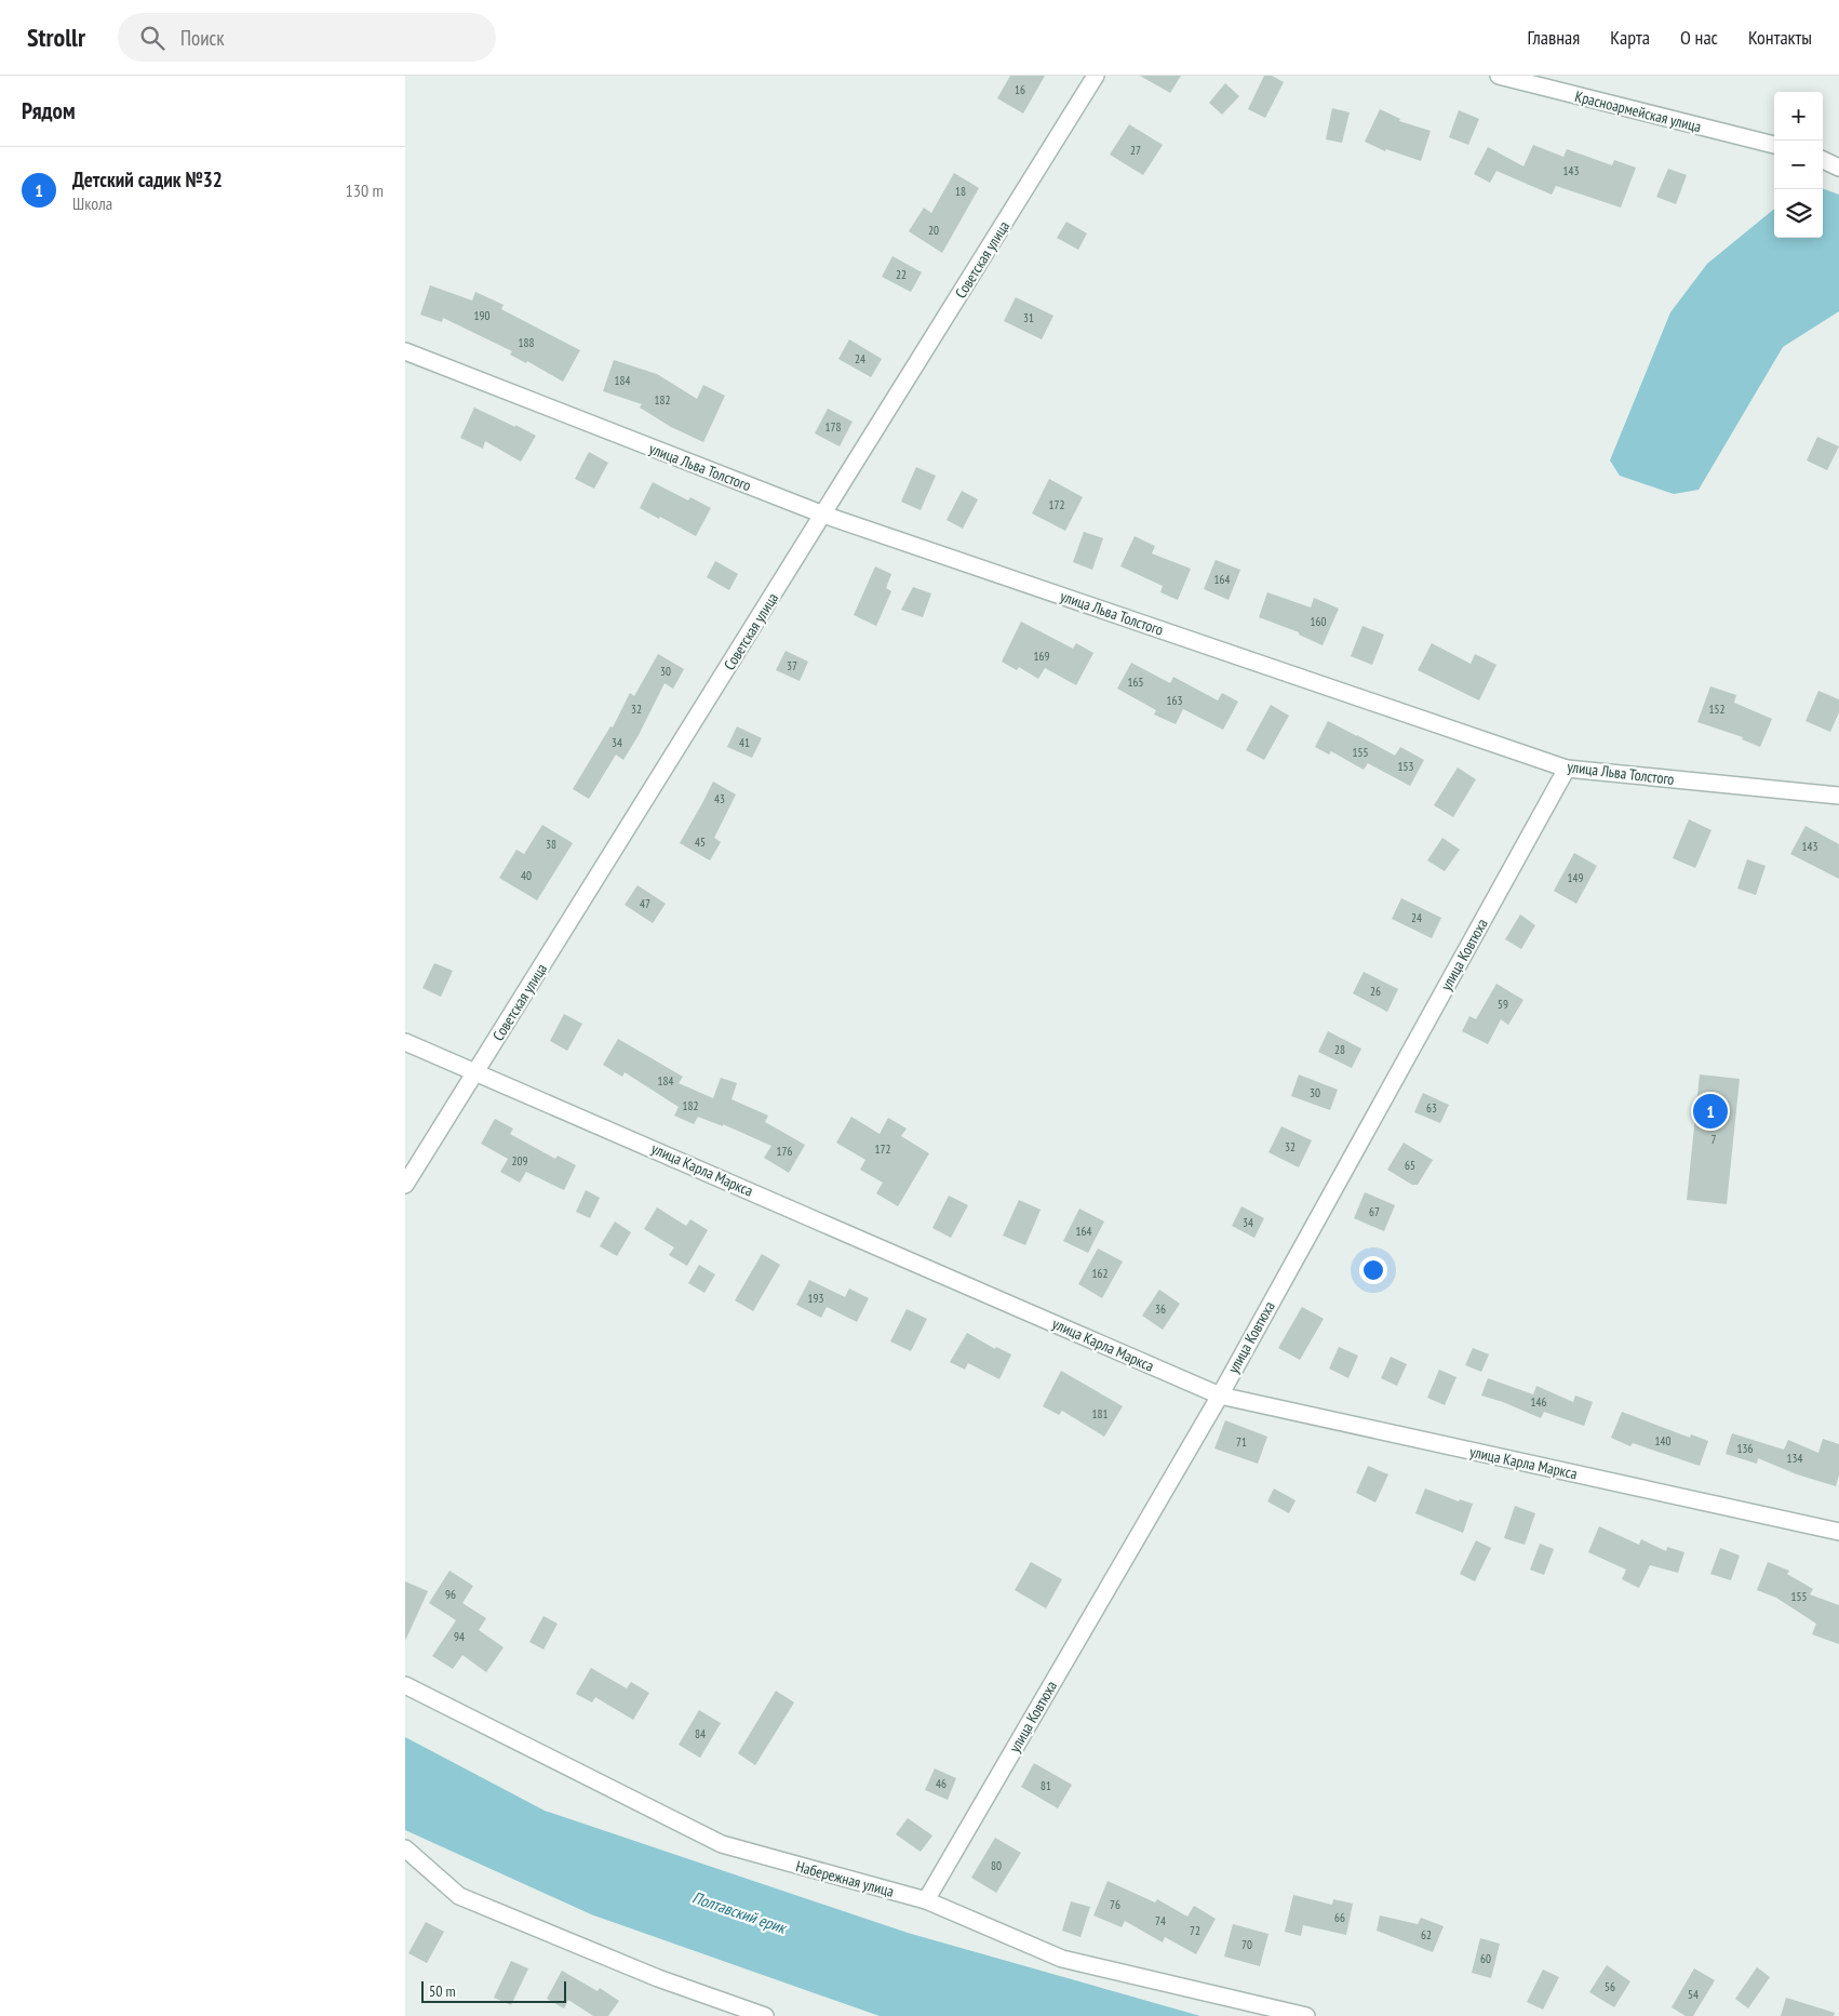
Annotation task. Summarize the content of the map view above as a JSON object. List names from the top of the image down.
{
  "streets": {
    "street": [
      "Красноармейская улица",
      "Советская улица",
      "улица Льва Толстого",
      "улица Ковтюха",
      "улица Карла Маркса",
      "Набережная улица"
    ]
  },
  "crossings": [
    ["Советская улица", "улица Льва Толстого"],
    ["Советская улица", "улица Карла Маркса"],
    ["улица Льва Толстого", "улица Ковтюха"],
    ["улица Ковтюха", "улица Карла Маркса"],
    ["улица Ковтюха", "Набережная улица"]
  ],
  "water": ["Полтавский ерик"],
  "house_numbers": [
    "16",
    "27",
    "143",
    "18",
    "20",
    "22",
    "190",
    "31",
    "188",
    "24",
    "184",
    "182",
    "178",
    "172",
    "164",
    "160",
    "169",
    "37",
    "30",
    "165",
    "163",
    "32",
    "152",
    "34",
    "41",
    "155",
    "153",
    "43",
    "45",
    "38",
    "143",
    "40",
    "149",
    "47",
    "24",
    "26",
    "59",
    "28",
    "184",
    "30",
    "182",
    "63",
    "7",
    "32",
    "172",
    "176",
    "209",
    "65",
    "67",
    "34",
    "164",
    "162",
    "193",
    "36",
    "146",
    "181",
    "140",
    "71",
    "136",
    "134",
    "96",
    "155",
    "94",
    "84",
    "46",
    "81",
    "80",
    "76",
    "66",
    "74",
    "72",
    "62",
    "70",
    "60",
    "56",
    "54"
  ],
  "scale_bar": "50 m",
  "page": {
    "header": "Strollr",
    "search": "Поиск",
    "nav": [
      "Главная",
      "Карта",
      "О нас",
      "Контакты"
    ],
    "heading": "Рядом",
    "map_buttons": ["+", "−"],
    "list": [
      {
        "mark": "1",
        "name": "Детский садик №32",
        "note": "Школа",
        "value": "130 m"
      }
    ],
    "pins": "1",
    "scale": "50 m"
  }
}
